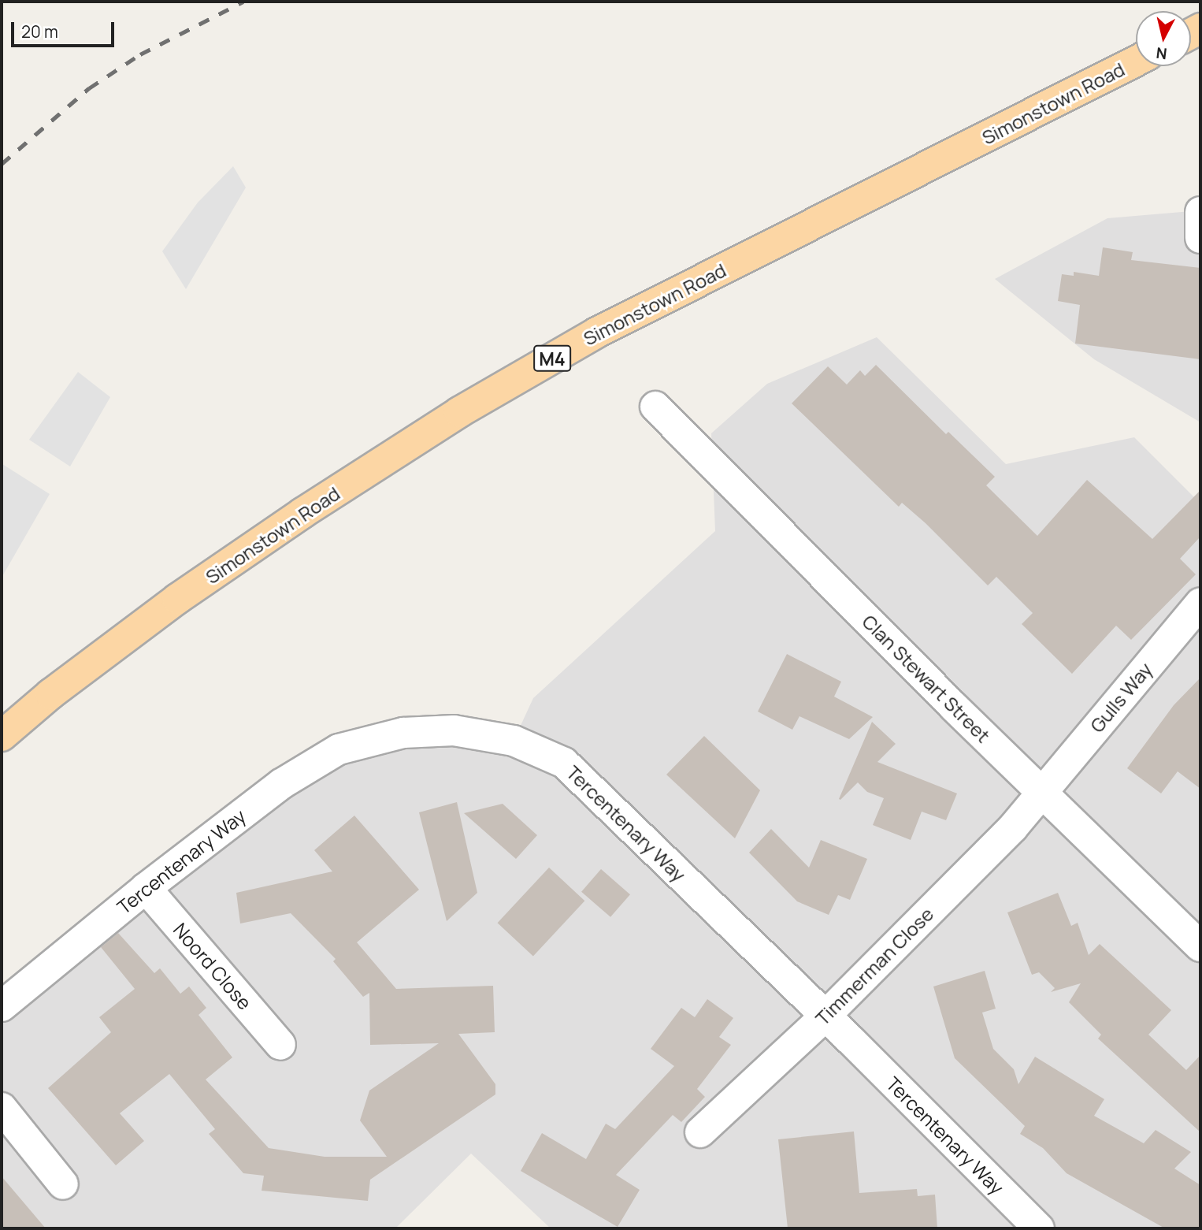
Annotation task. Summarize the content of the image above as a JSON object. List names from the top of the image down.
{
  "streets": {
    "main road": ["Simonstown Road", "M4"],
    "street": [
      "Clan Stewart Street",
      "Gulls Way",
      "Tercentenary Way",
      "Noord Close",
      "Timmerman Close"
    ]
  },
  "crossings": [
    ["Clan Stewart Street", "Gulls Way"],
    ["Clan Stewart Street", "Timmerman Close"],
    ["Gulls Way", "Timmerman Close"],
    ["Tercentenary Way", "Noord Close"],
    ["Tercentenary Way", "Timmerman Close"]
  ],
  "scale_bar": "20 m",
  "north": "bottom"
}
